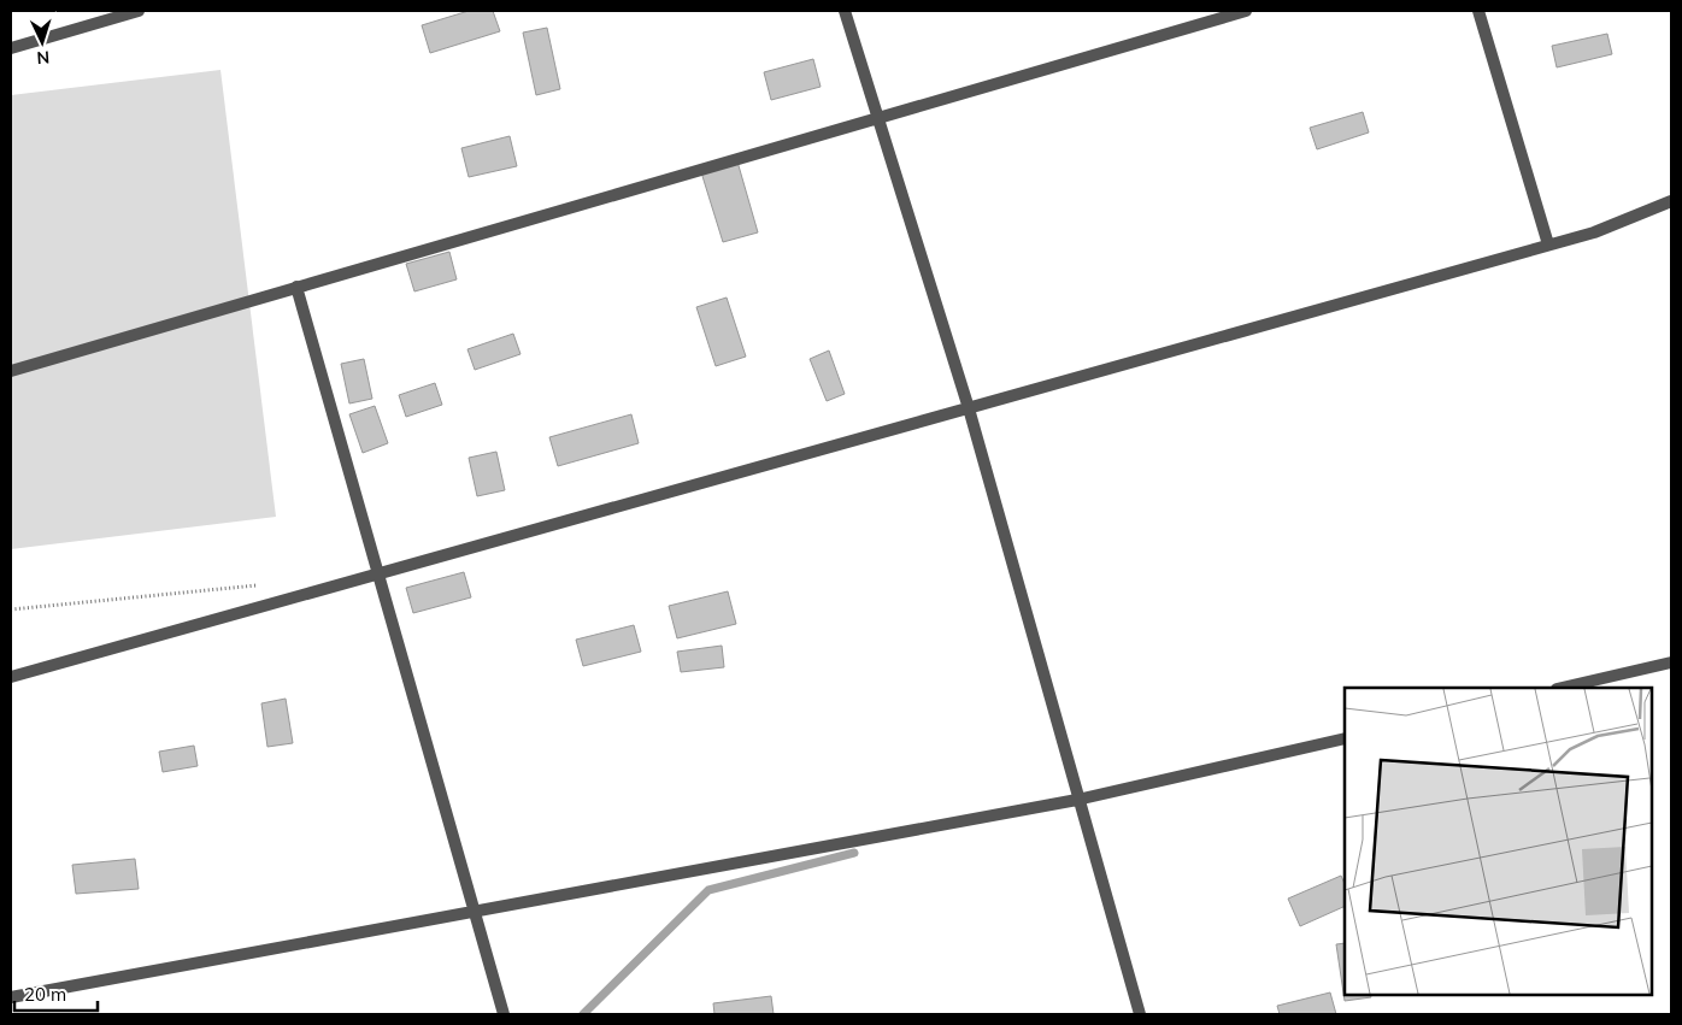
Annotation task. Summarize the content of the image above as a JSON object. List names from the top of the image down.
{
  "scale_bar": "20 m",
  "north": "bottom"
}
